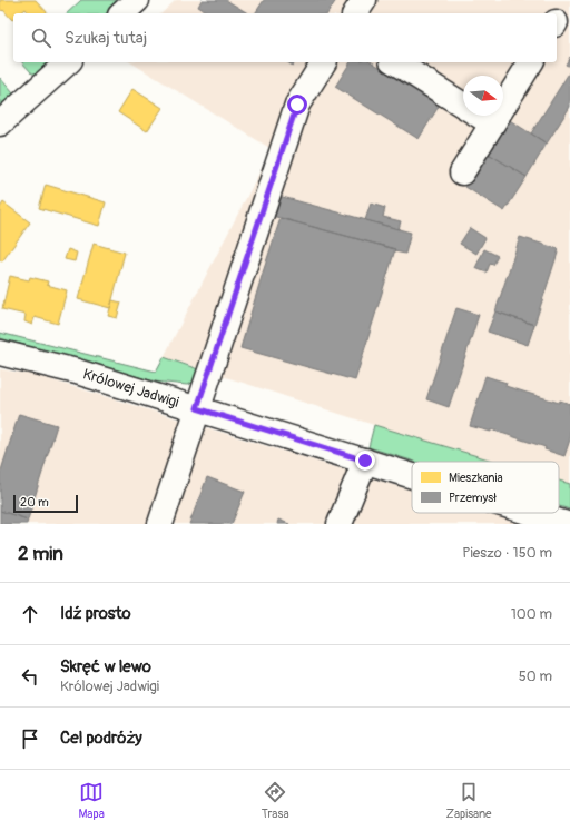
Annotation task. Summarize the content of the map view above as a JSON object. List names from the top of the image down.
{
  "streets": {
    "street": ["Królowej Jadwigi"]
  },
  "legend": ["Mieszkania", "Przemysł"],
  "scale_bar": "20 m",
  "north": "right",
  "page": {
    "search": "Szukaj tutaj",
    "scale": "20 m",
    "heading": ["2 min", "Pieszo · 150 m"],
    "list": [
      ["Idź prosto", "100 m"],
      ["Skręć w lewo", "Królowej Jadwigi", "50 m"],
      "Cel podróży"
    ],
    "nav": ["Mapa", "Trasa", "Zapisane"]
  }
}
